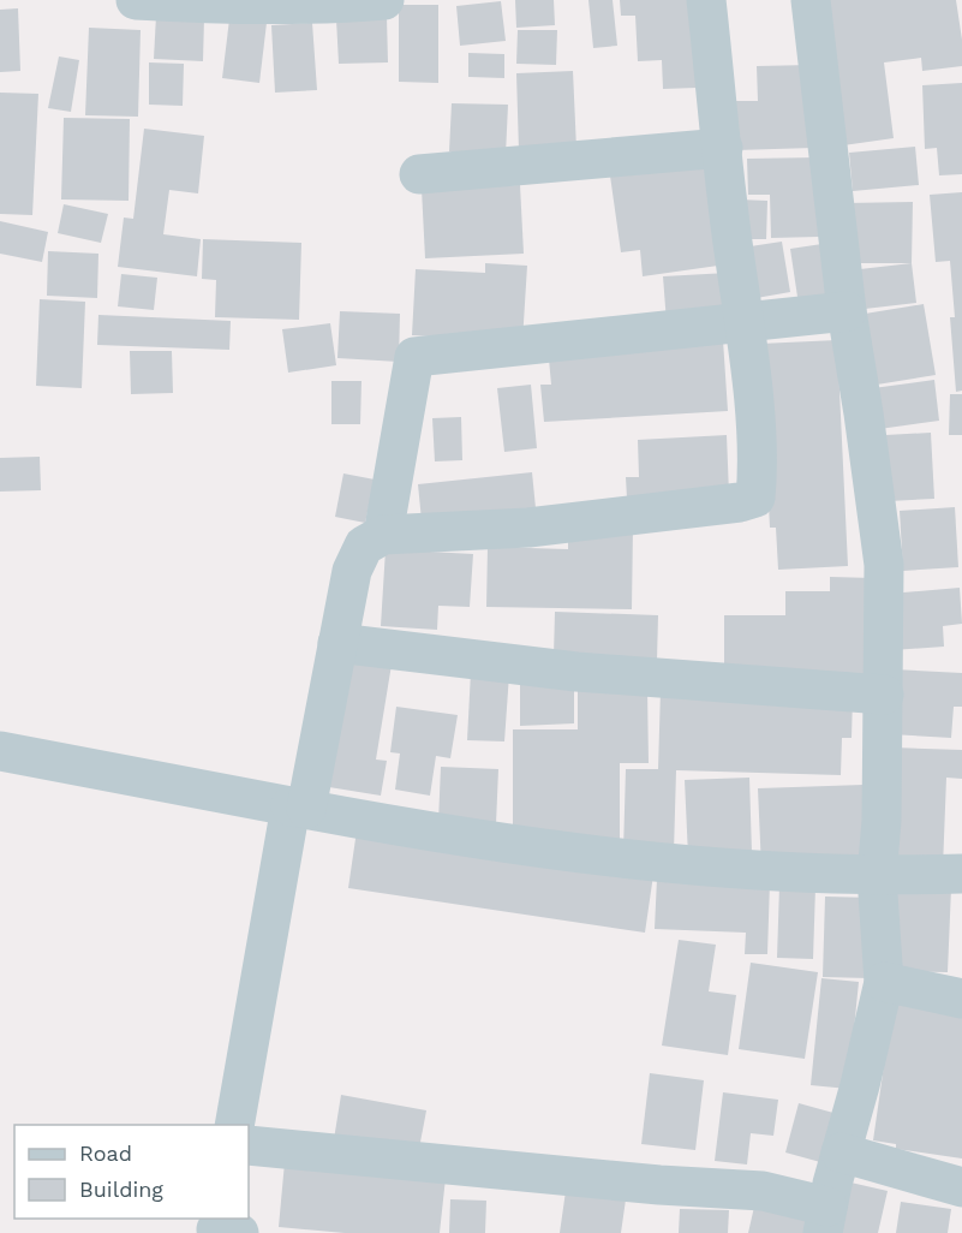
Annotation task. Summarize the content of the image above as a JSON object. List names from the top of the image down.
{
  "legend": ["Road", "Building"]
}
